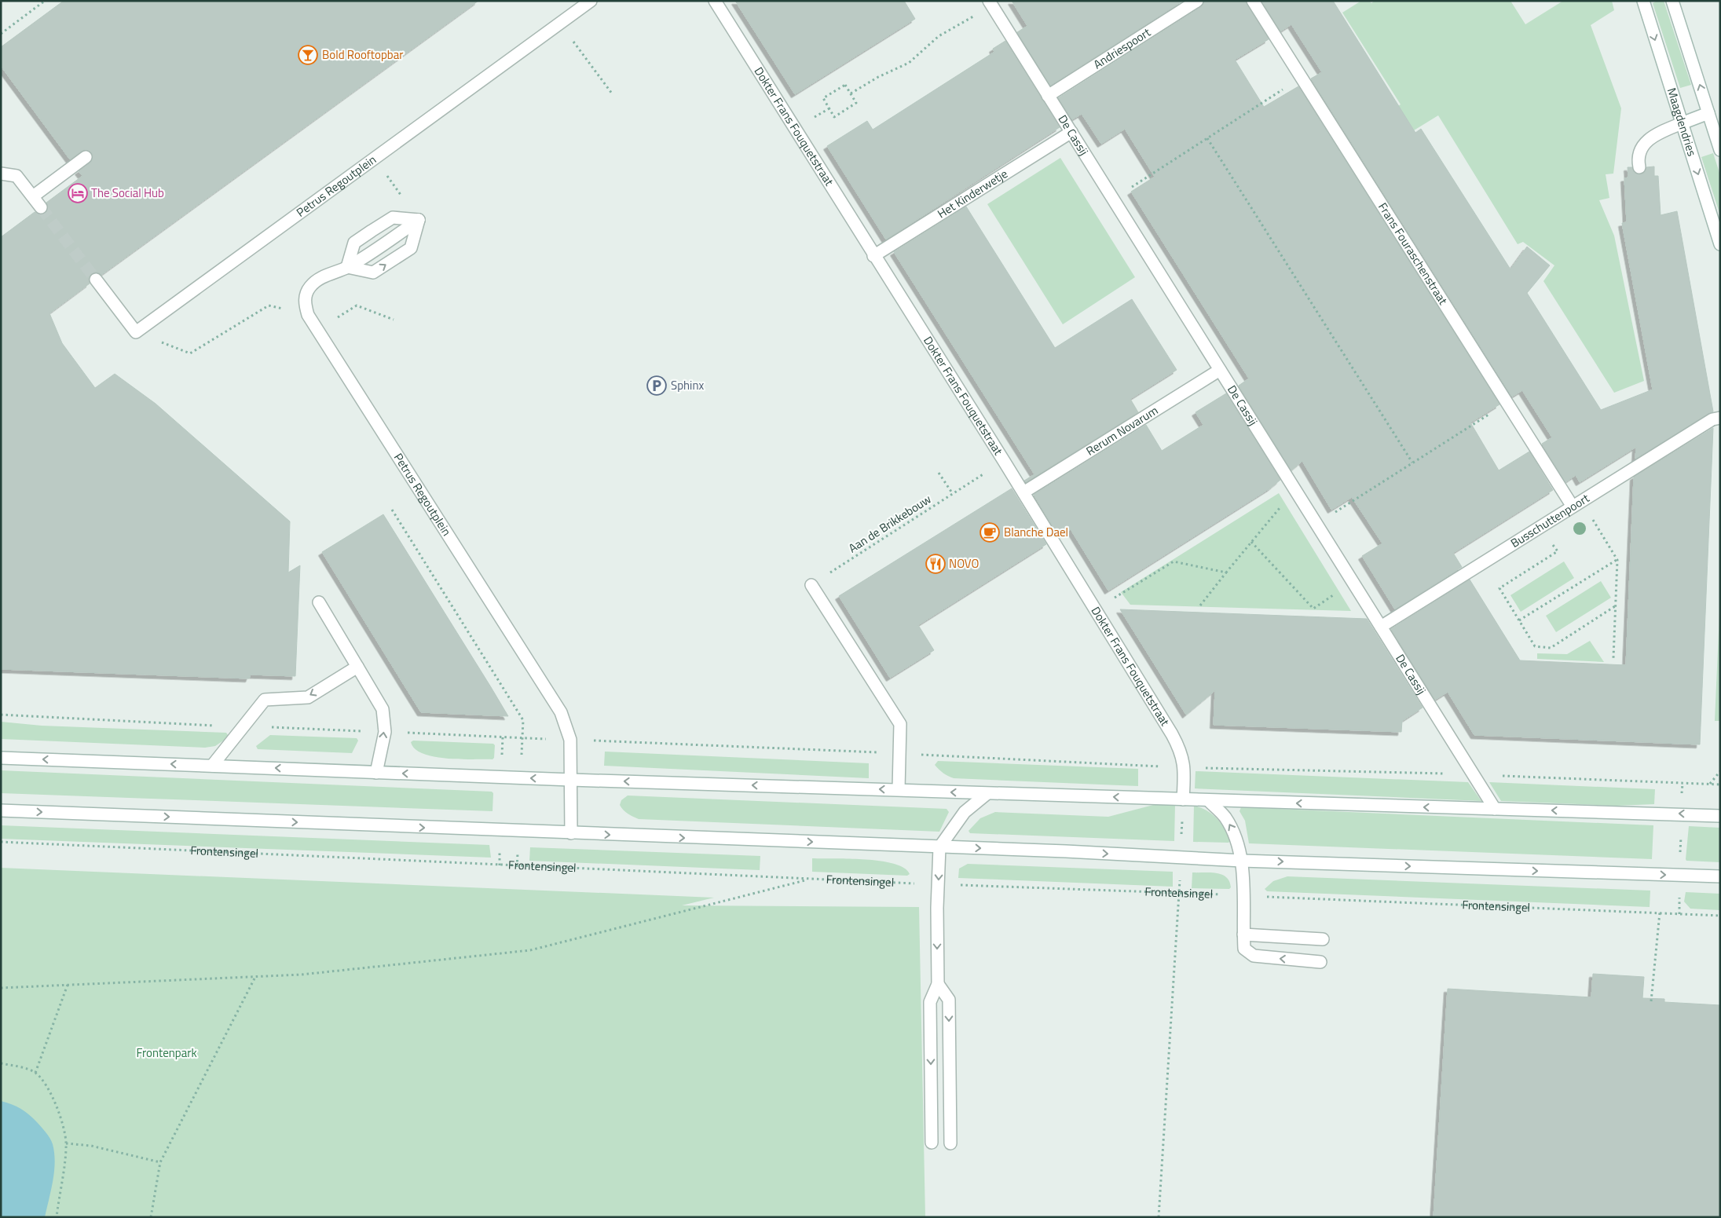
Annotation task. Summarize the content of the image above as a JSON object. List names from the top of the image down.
{
  "streets": {
    "street": [
      "Andriespoort",
      "Maagdendries",
      "Dokter Frans Fouquetstraat",
      "De Cassij",
      "Petrus Regoutplein",
      "Het Kinderwetje",
      "Frans Fouraschenstraat",
      "Rerum Novarum",
      "Busschuttenpoort"
    ],
    "path": ["Aan de Brikkebouw", "Frontensingel"]
  },
  "crossings": [
    ["Andriespoort", "De Cassij"],
    ["Dokter Frans Fouquetstraat", "Het Kinderwetje"],
    ["Dokter Frans Fouquetstraat", "Rerum Novarum"],
    ["De Cassij", "Het Kinderwetje"],
    ["De Cassij", "Rerum Novarum"],
    ["De Cassij", "Busschuttenpoort"],
    ["Frans Fouraschenstraat", "Busschuttenpoort"]
  ],
  "parks": ["Frontenpark"],
  "places": {
    "bar": ["Bold Rooftopbar"],
    "hotel": ["The Social Hub"],
    "parking": ["Sphinx"],
    "cafe": ["Blanche Dael"],
    "restaurant": ["NOVO"]
  }
}
